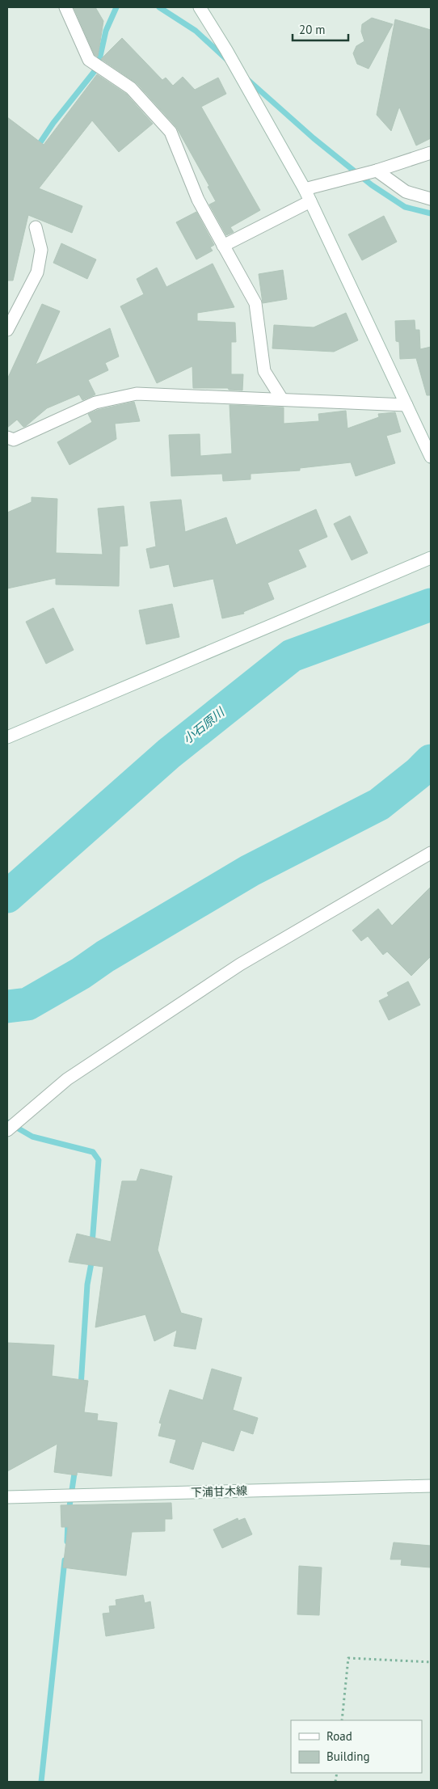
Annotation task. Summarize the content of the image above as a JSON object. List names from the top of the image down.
{
  "streets": {
    "street": ["下浦甘木線"]
  },
  "water": ["小石原川"],
  "legend": ["Road", "Building"],
  "scale_bar": "20 m"
}
